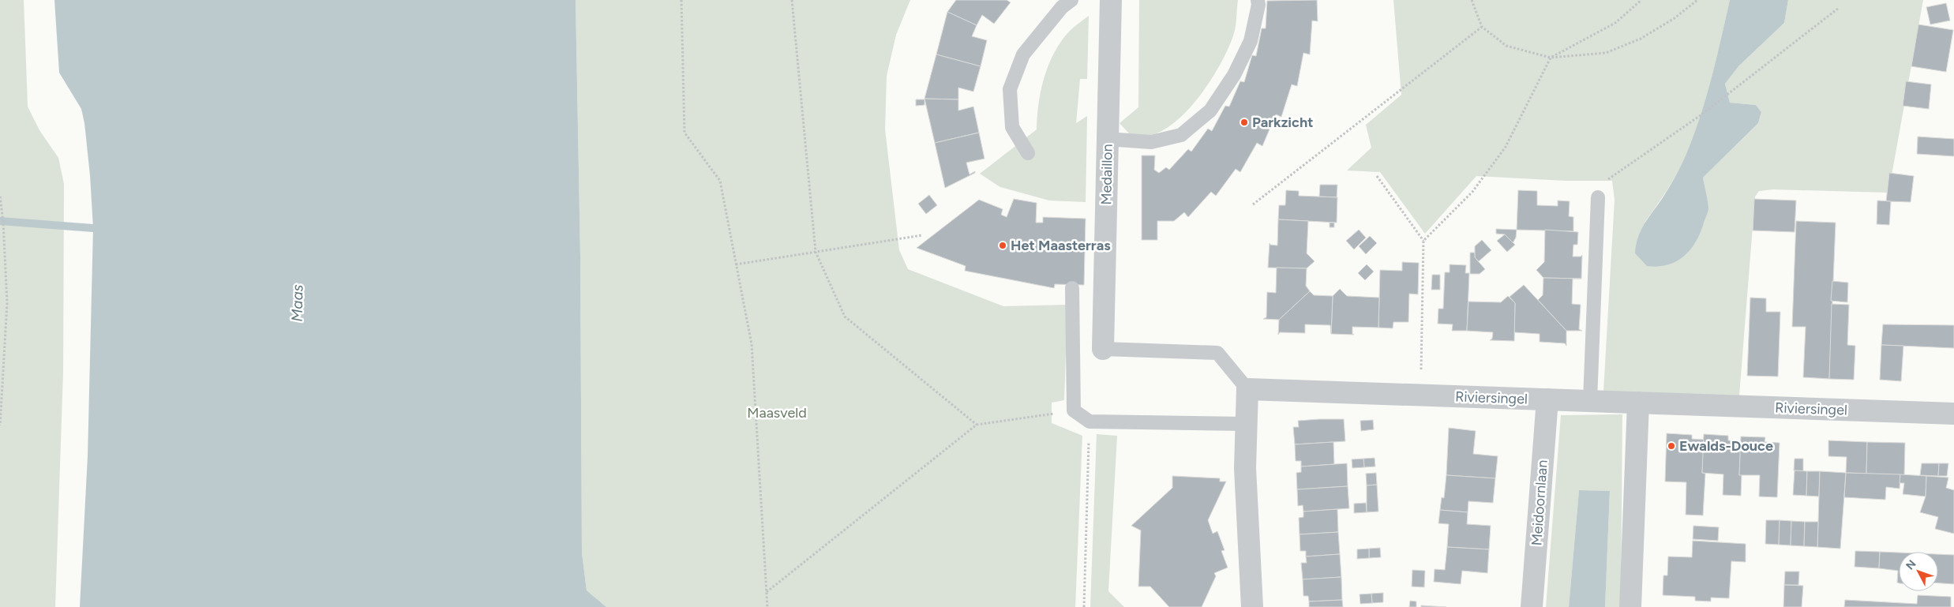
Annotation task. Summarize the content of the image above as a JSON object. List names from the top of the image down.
{
  "streets": {
    "street": ["Medaillon", "Riviersingel", "Meidoornlaan"]
  },
  "crossings": [
    ["Riviersingel", "Meidoornlaan"]
  ],
  "water": ["Maas"],
  "parks": ["Maasveld"],
  "places": ["Parkzicht", "Het Maasterras", "Ewalds-Douce"],
  "north": "top left"
}
